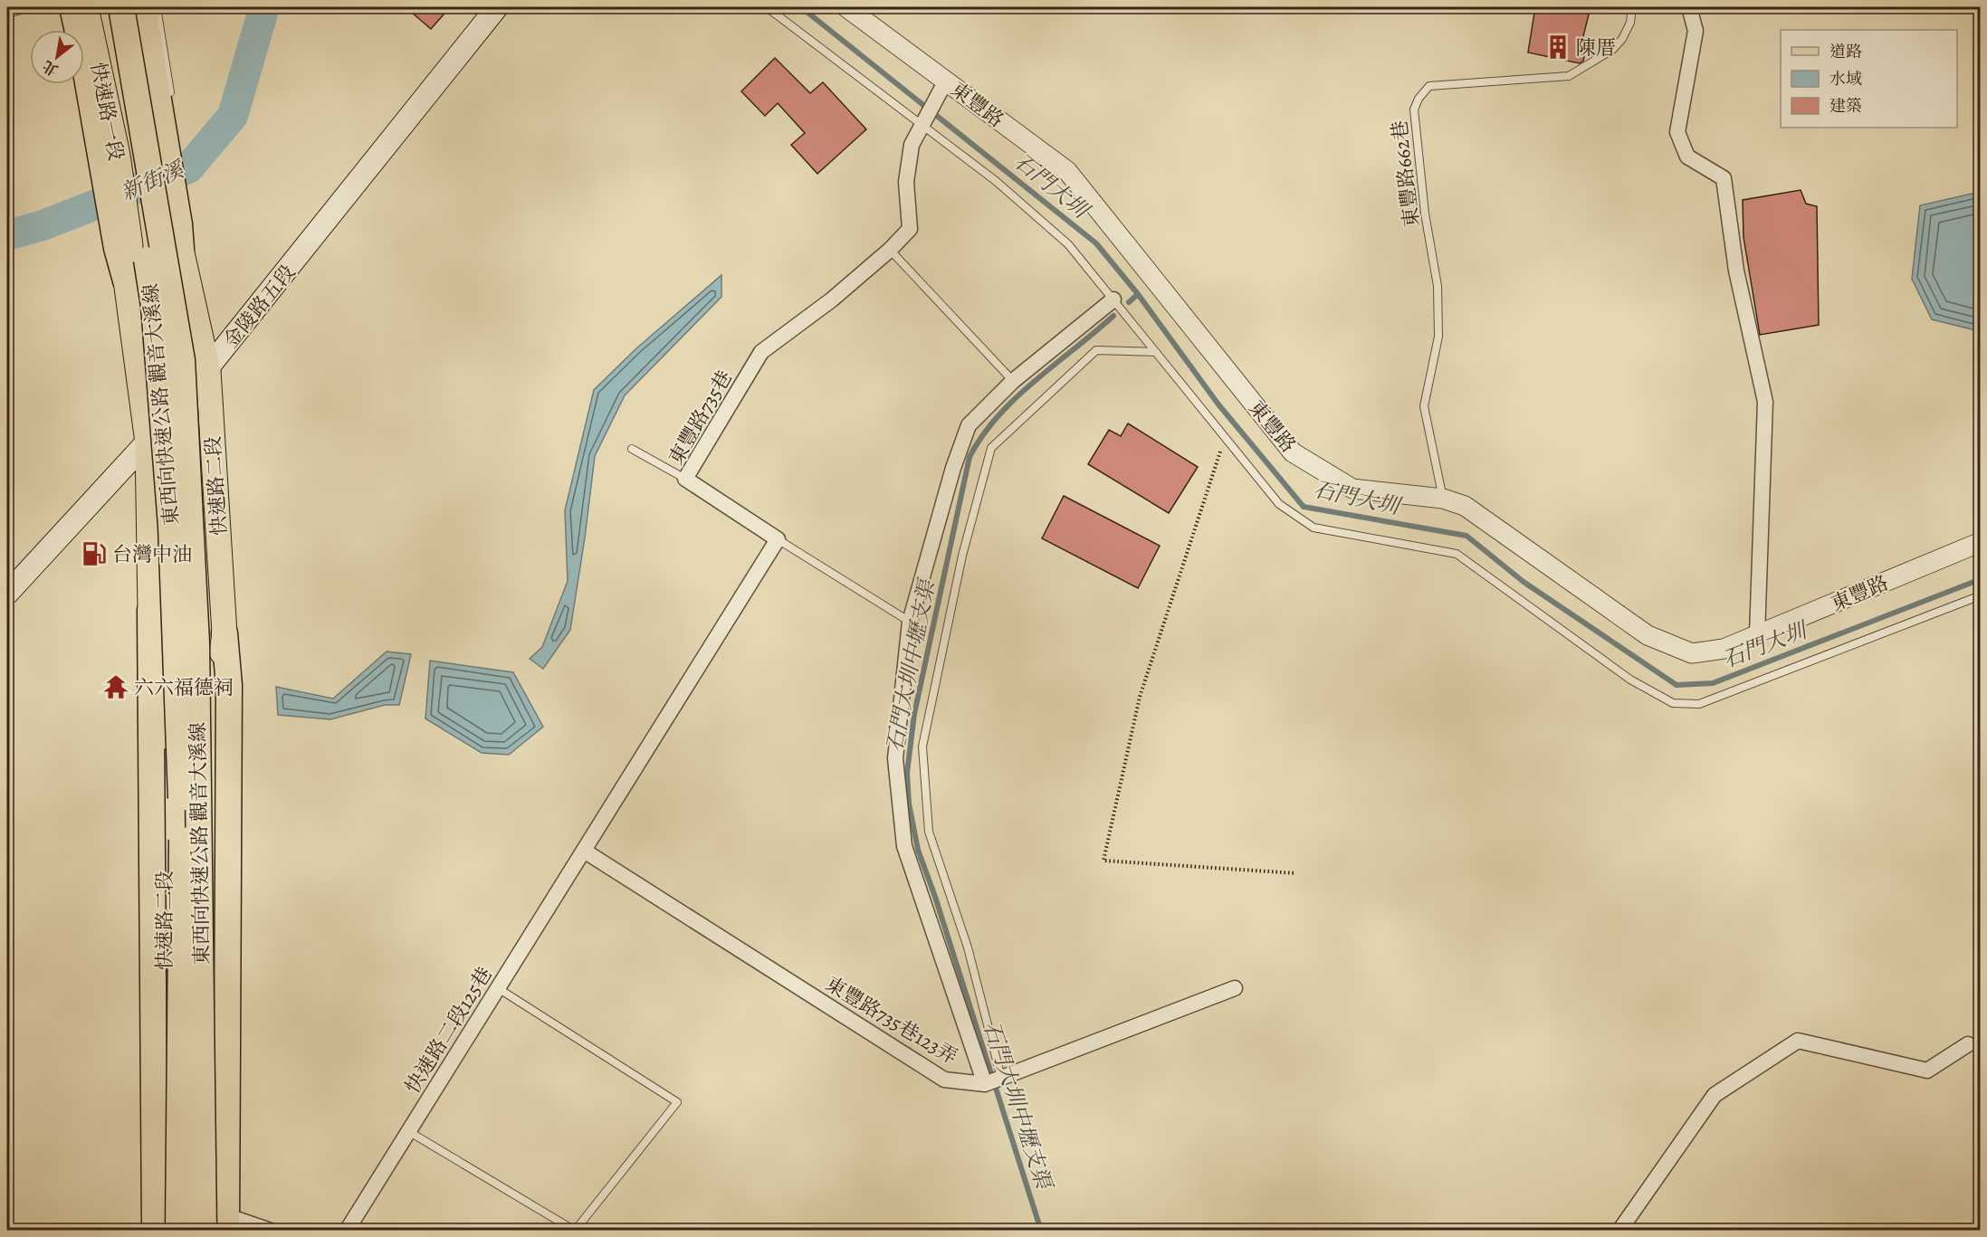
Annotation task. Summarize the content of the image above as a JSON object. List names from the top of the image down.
{
  "streets": {
    "highway": ["東西向快速公路 觀音大溪線"],
    "main road": ["快速路一段", "金陵路五段", "快速路二段"],
    "street": [
      "東豐路",
      "東豐路735巷",
      "東豐路735巷123弄",
      "快速路二段125巷"
    ],
    "lane": ["東豐路662巷"]
  },
  "crossings": [
    ["東豐路", "東豐路662巷"],
    ["東豐路", "東豐路735巷"],
    ["金陵路五段", "快速路二段"],
    ["東豐路735巷123弄", "快速路二段125巷"]
  ],
  "water": ["新街溪", "石門大圳", "石門大圳中壢支渠"],
  "places": {
    "building": ["陳厝"],
    "fuel station": ["台灣中油"],
    "temple": ["六六福德祠"]
  },
  "legend": ["道路", "水域", "建築"],
  "north": "bottom left"
}
